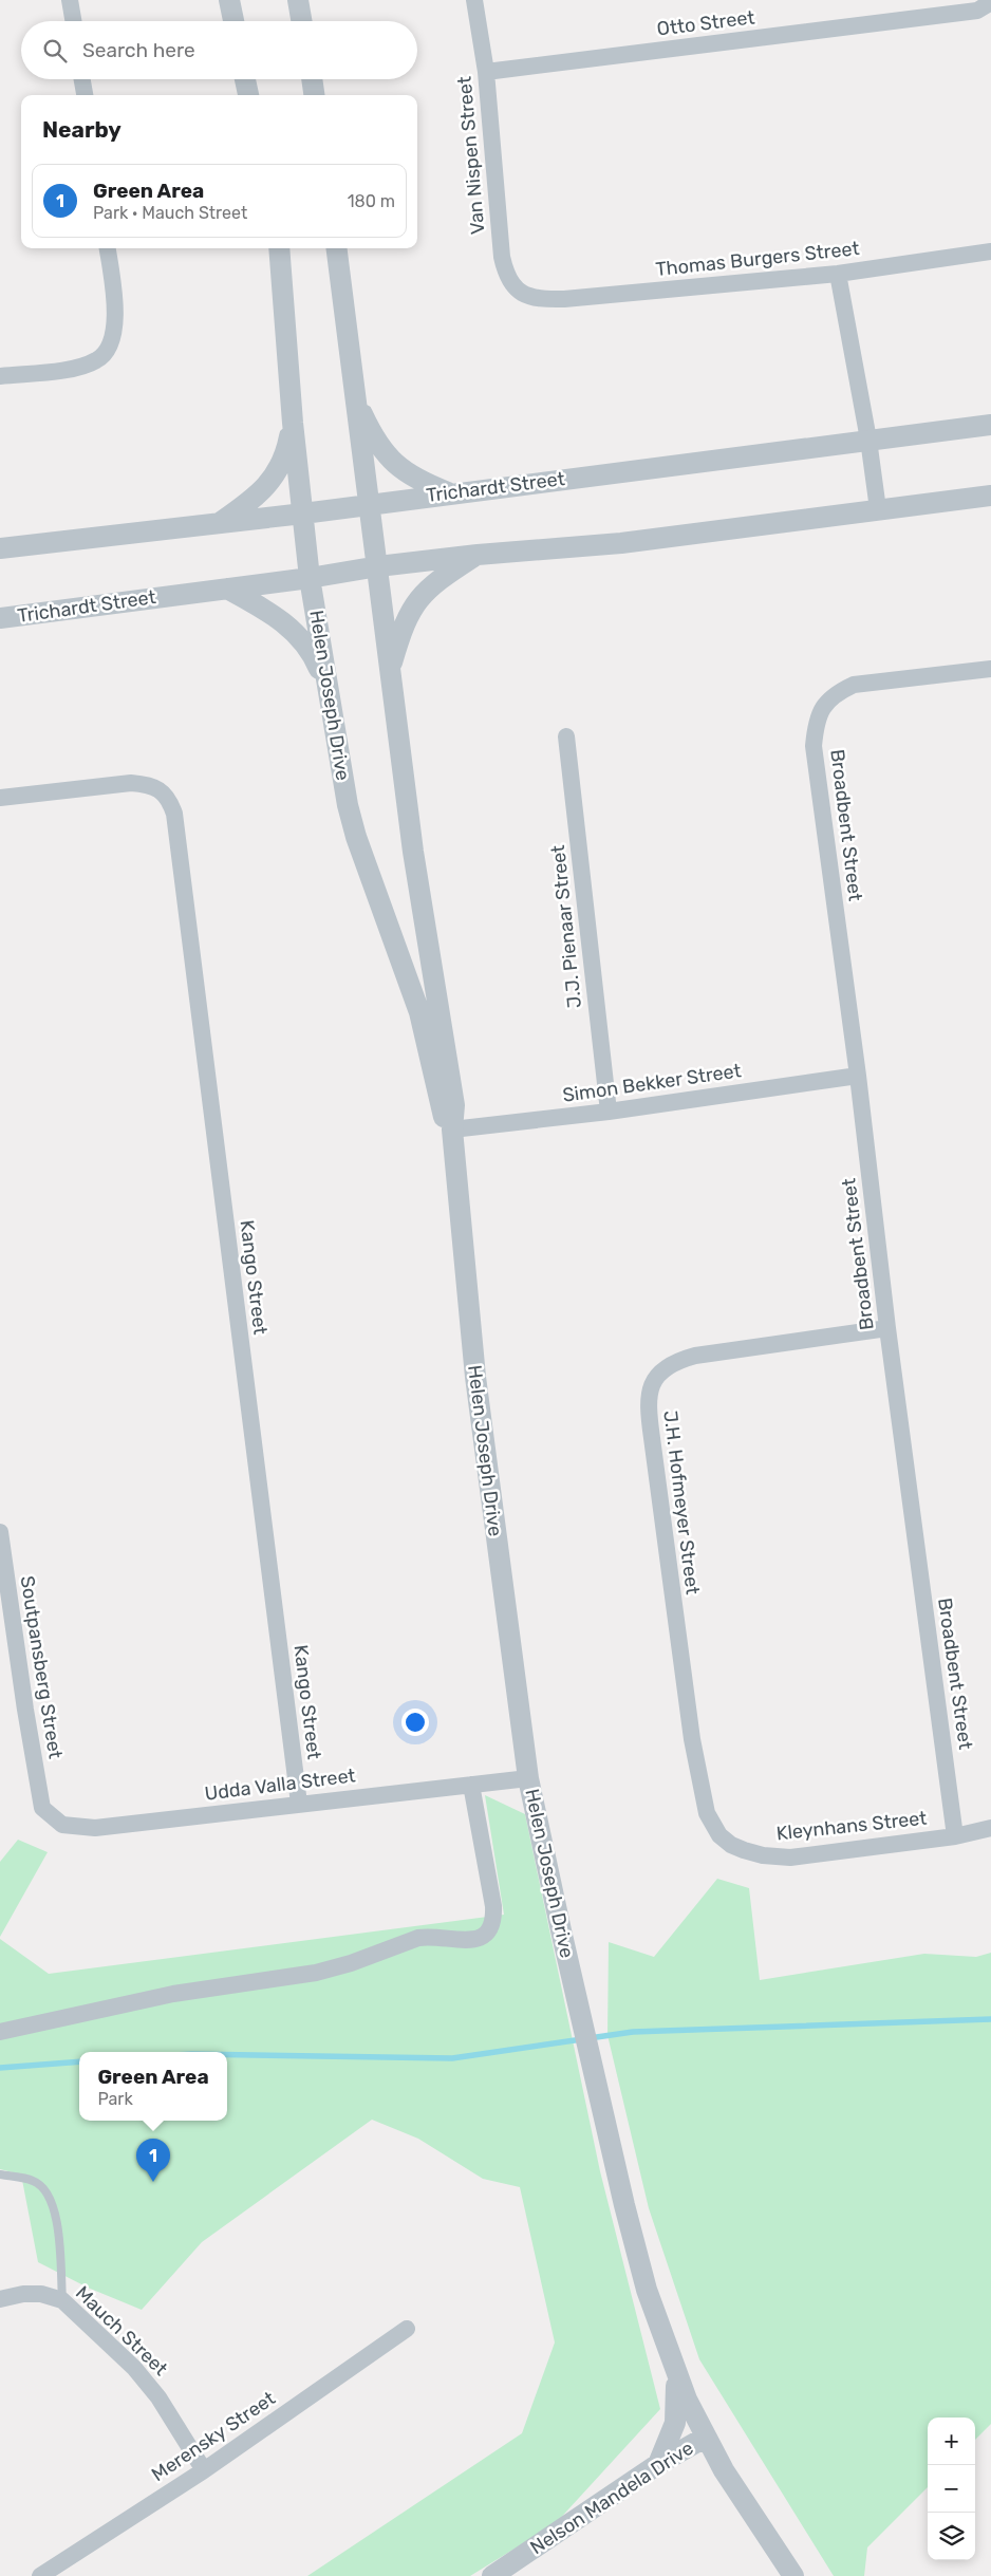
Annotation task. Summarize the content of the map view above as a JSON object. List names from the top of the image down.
{
  "streets": {
    "street": [
      "Otto Street",
      "Van Nispen Street",
      "Thomas Burgers Street",
      "Trichardt Street",
      "Helen Joseph Drive",
      "Broadbent Street",
      "J.J. Pienaar Street",
      "Simon Bekker Street",
      "Kango Street",
      "J.H. Hofmeyer Street",
      "Soutpansberg Street",
      "Udda Valla Street",
      "Kleynhans Street",
      "Mauch Street",
      "Merensky Street",
      "Nelson Mandela Drive"
    ]
  },
  "crossings": [
    ["Otto Street", "Van Nispen Street"],
    ["Van Nispen Street", "Thomas Burgers Street"],
    ["Trichardt Street", "Helen Joseph Drive"],
    ["Helen Joseph Drive", "Simon Bekker Street"],
    ["Helen Joseph Drive", "Udda Valla Street"],
    ["Helen Joseph Drive", "Nelson Mandela Drive"],
    ["Broadbent Street", "Simon Bekker Street"],
    ["Broadbent Street", "J.H. Hofmeyer Street"],
    ["Broadbent Street", "Kleynhans Street"],
    ["J.J. Pienaar Street", "Simon Bekker Street"],
    ["Kango Street", "Udda Valla Street"],
    ["J.H. Hofmeyer Street", "Kleynhans Street"],
    ["Soutpansberg Street", "Udda Valla Street"],
    ["Mauch Street", "Merensky Street"]
  ],
  "page": {
    "search": "Search here",
    "heading": "Nearby",
    "list": [
      {
        "mark": "1",
        "name": "Green Area",
        "note": "Park · Mauch Street",
        "value": "180 m"
      }
    ],
    "popup": ["Green Area", "Park"],
    "pins": "1",
    "map_buttons": ["+", "−"]
  }
}
